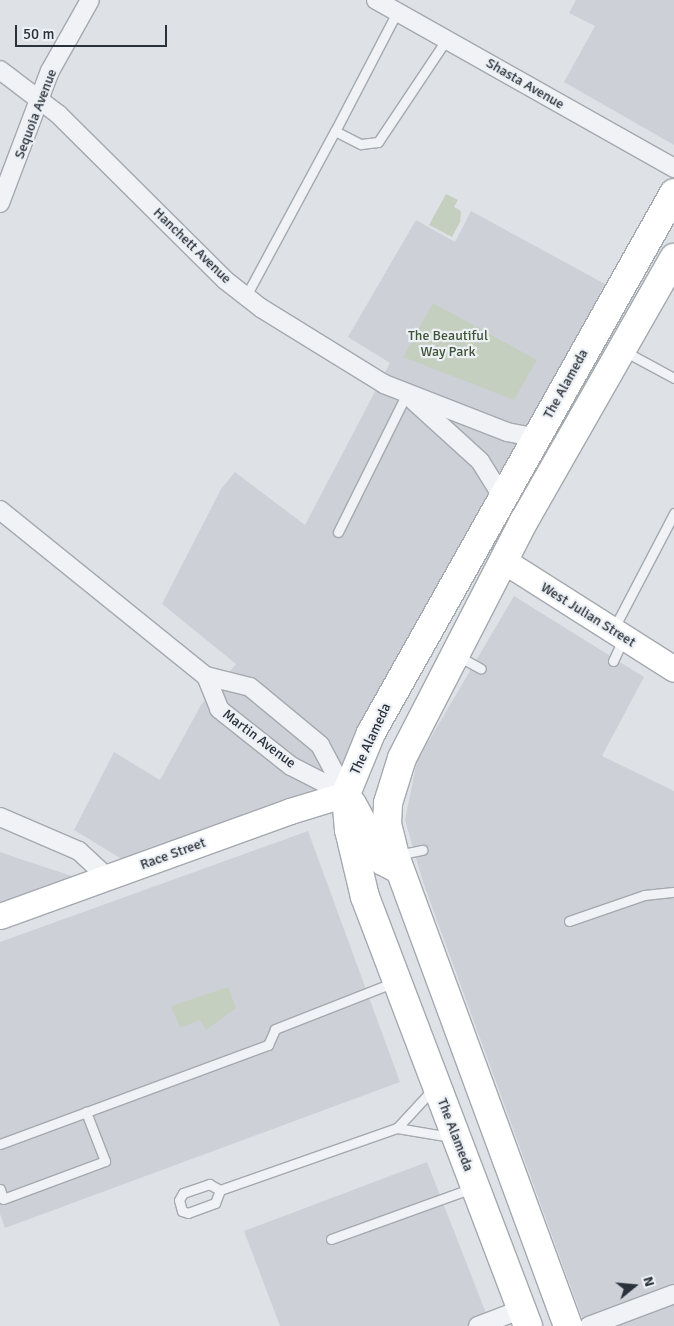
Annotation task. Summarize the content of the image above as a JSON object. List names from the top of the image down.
{
  "streets": {
    "main road": ["The Alameda", "West Julian Street", "Race Street"],
    "street": [
      "Shasta Avenue",
      "Sequoia Avenue",
      "Hanchett Avenue",
      "Martin Avenue"
    ]
  },
  "crossings": [
    ["Sequoia Avenue", "Hanchett Avenue"],
    ["Hanchett Avenue", "The Alameda"],
    ["The Alameda", "Martin Avenue"],
    ["The Alameda", "Race Street"],
    ["Martin Avenue", "Race Street"]
  ],
  "parks": ["The Beautiful Way Park"],
  "scale_bar": "50 m",
  "north": "right"
}
